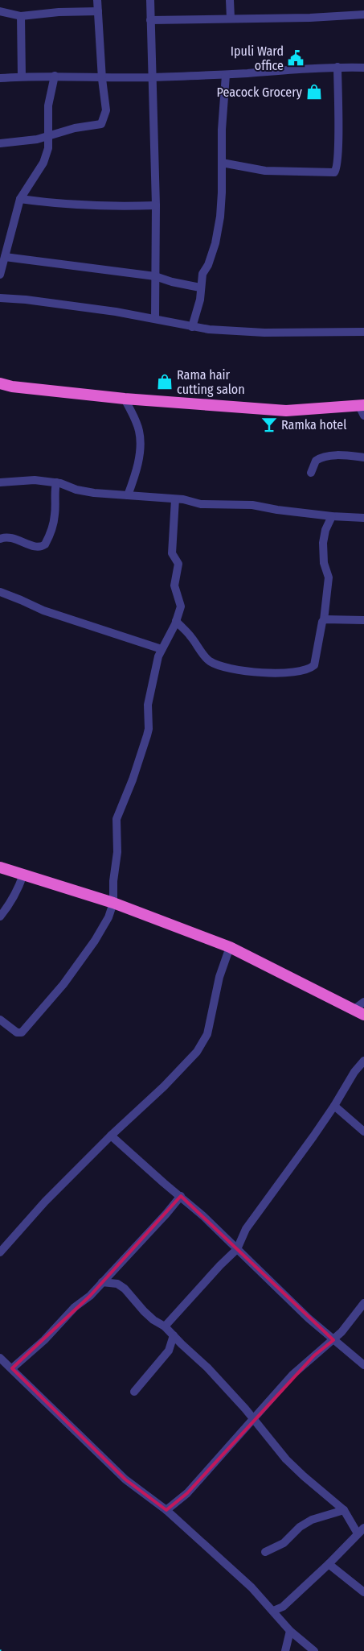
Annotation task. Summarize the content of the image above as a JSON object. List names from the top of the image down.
{
  "places": {
    "public building": ["Ipuli Ward office"],
    "shop": ["Peacock Grocery", "Rama hair cutting salon"],
    "bar": ["Ramka hotel"]
  }
}
